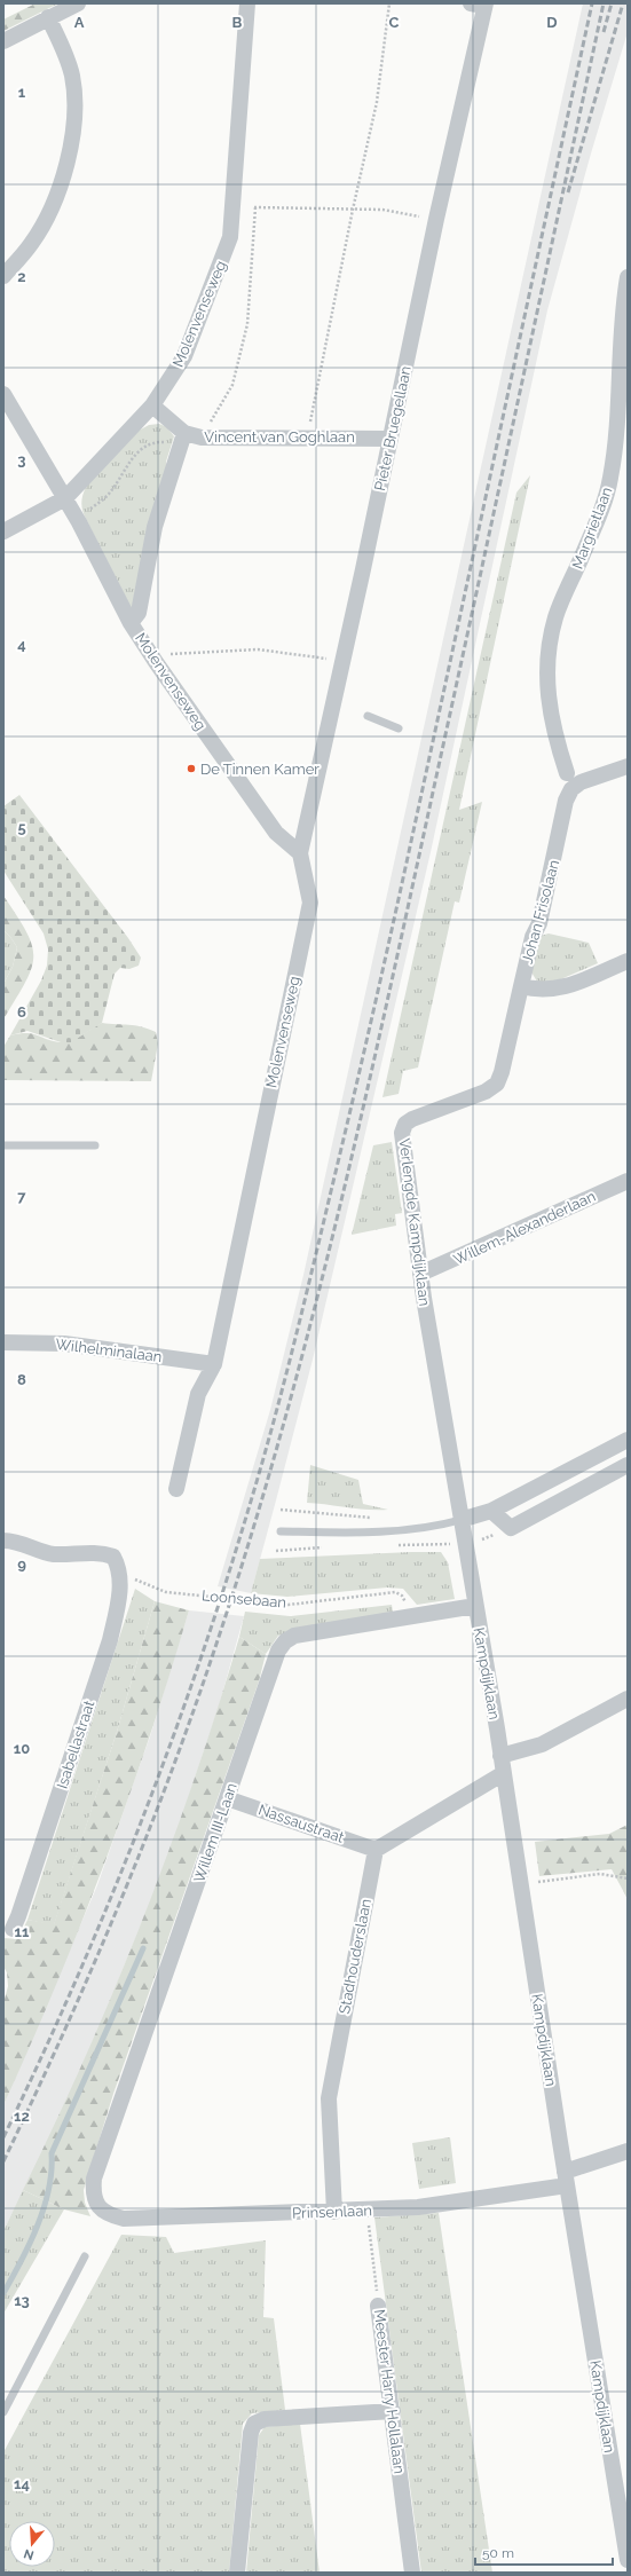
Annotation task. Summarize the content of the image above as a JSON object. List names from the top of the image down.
{
  "streets": {
    "street": [
      "Molenvenseweg",
      "Pieter Bruegellaan",
      "Vincent van Goghlaan",
      "Margrietlaan",
      "Johan Frisolaan",
      "Verlengde Kampdijklaan",
      "Willem-Alexanderlaan",
      "Wilhelminalaan",
      "Kampdijklaan",
      "Isabellastraat",
      "Nassaustraat",
      "Willem III-Laan",
      "Stadhouderslaan",
      "Prinsenlaan",
      "Meester Harry Hollalaan"
    ],
    "path": ["Loonsebaan"]
  },
  "crossings": [
    ["Molenvenseweg", "Pieter Bruegellaan"],
    ["Molenvenseweg", "Vincent van Goghlaan"],
    ["Molenvenseweg", "Wilhelminalaan"],
    ["Pieter Bruegellaan", "Vincent van Goghlaan"],
    ["Johan Frisolaan", "Verlengde Kampdijklaan"],
    ["Verlengde Kampdijklaan", "Willem-Alexanderlaan"],
    ["Verlengde Kampdijklaan", "Kampdijklaan"],
    ["Loonsebaan", "Isabellastraat"],
    ["Loonsebaan", "Willem III-Laan"],
    ["Kampdijklaan", "Willem III-Laan"],
    ["Kampdijklaan", "Prinsenlaan"],
    ["Nassaustraat", "Willem III-Laan"],
    ["Nassaustraat", "Stadhouderslaan"],
    ["Willem III-Laan", "Prinsenlaan"],
    ["Stadhouderslaan", "Prinsenlaan"],
    ["Prinsenlaan", "Meester Harry Hollalaan"]
  ],
  "places": ["De Tinnen Kamer"],
  "scale_bar": "50 m",
  "north": "bottom",
  "grid": {
    "columns": [
      "A",
      "B",
      "C",
      "D"
    ],
    "rows": [
      "1",
      "2",
      "3",
      "4",
      "5",
      "6",
      "7",
      "8",
      "9",
      "10",
      "11",
      "12",
      "13",
      "14"
    ]
  }
}
